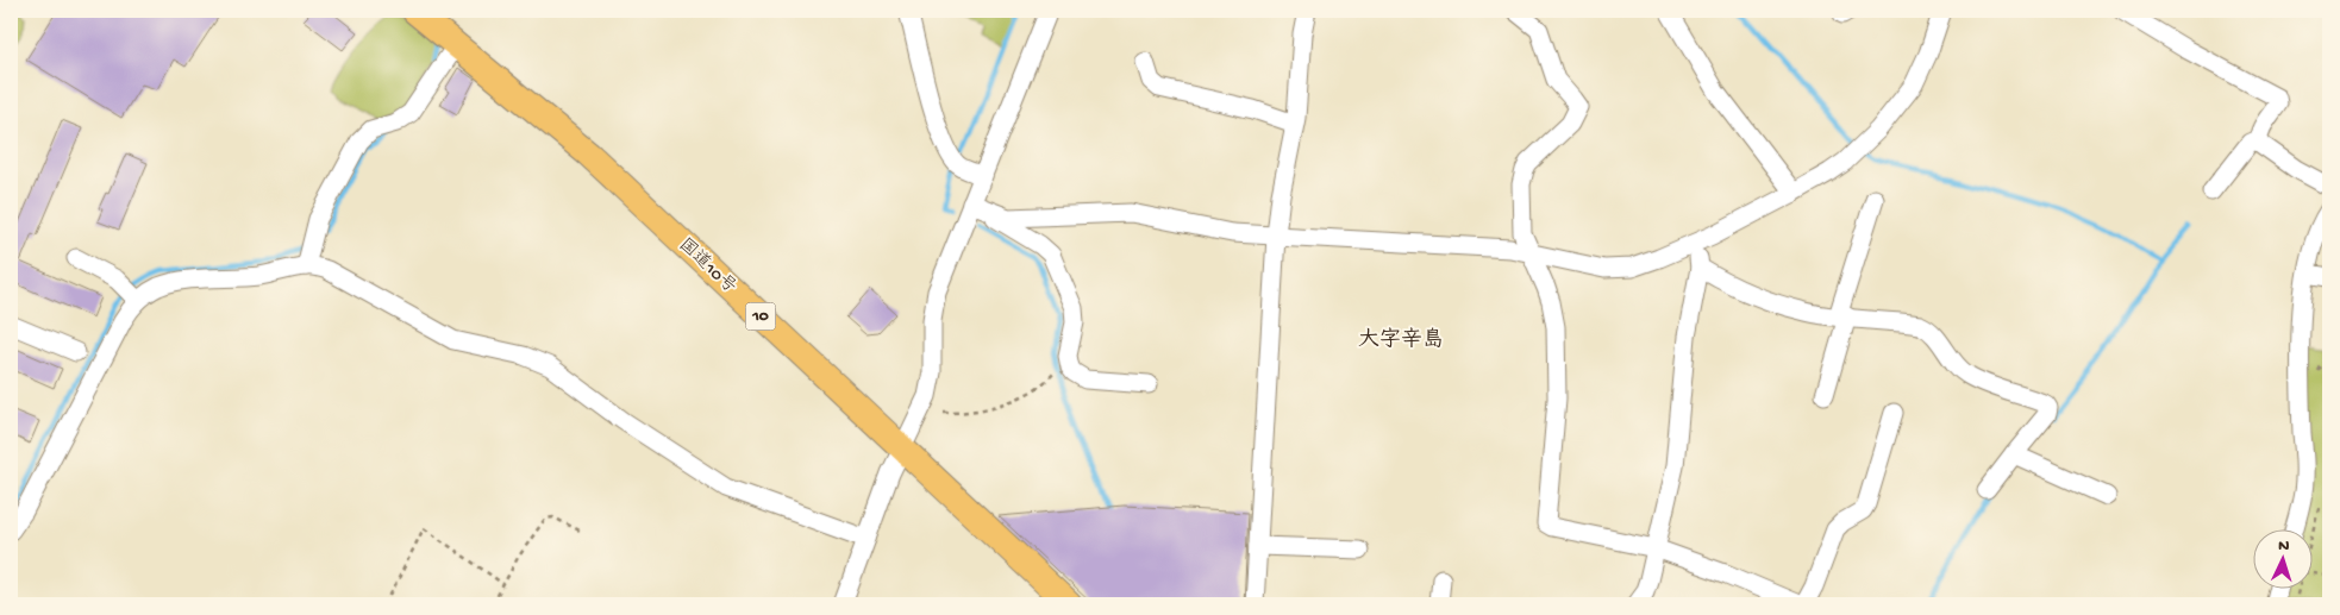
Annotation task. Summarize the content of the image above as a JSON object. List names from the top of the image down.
{
  "streets": {
    "highway": ["国道10号", "10"]
  },
  "districts": ["大字辛島"],
  "north": "top"
}
